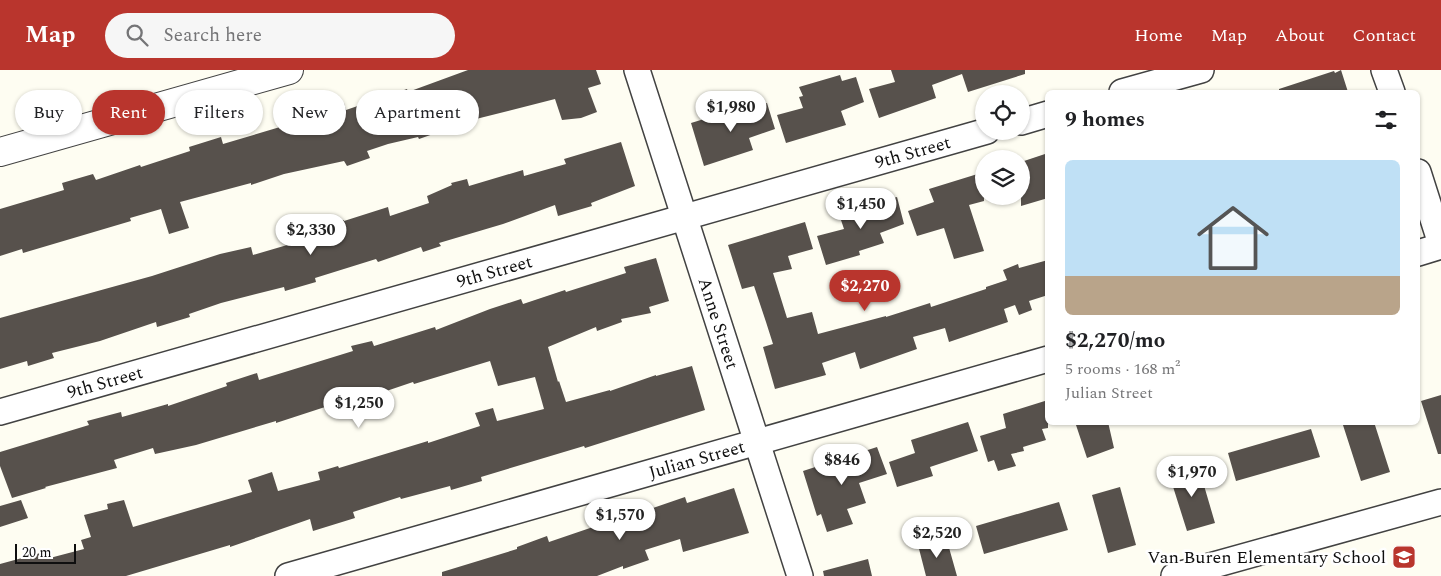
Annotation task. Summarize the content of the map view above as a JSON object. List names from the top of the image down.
{
  "streets": {
    "street": ["9th Street", "Anne Street", "Julian Street"]
  },
  "crossings": [
    ["9th Street", "Anne Street"],
    ["Anne Street", "Julian Street"]
  ],
  "places": {
    "school or university": ["Van Buren Elementary School"]
  },
  "scale_bar": "20 m",
  "page": {
    "header": "Map",
    "search": "Search here",
    "nav": [
      "Home",
      "Map",
      "About",
      "Contact"
    ],
    "chip": [
      "Buy",
      "Rent",
      "Filters",
      "New",
      "Apartment"
    ],
    "heading": "9 homes",
    "price": [
      "$1,980",
      "$1,450",
      "$2,330",
      "$2,270",
      "$1,250",
      "$846",
      "$1,970",
      "$1,570",
      "$2,520"
    ],
    "list": [
      {
        "name": "$2,270/mo",
        "note": "5 rooms · 168 m² · Julian Street"
      }
    ],
    "scale": "20 m"
  }
}
